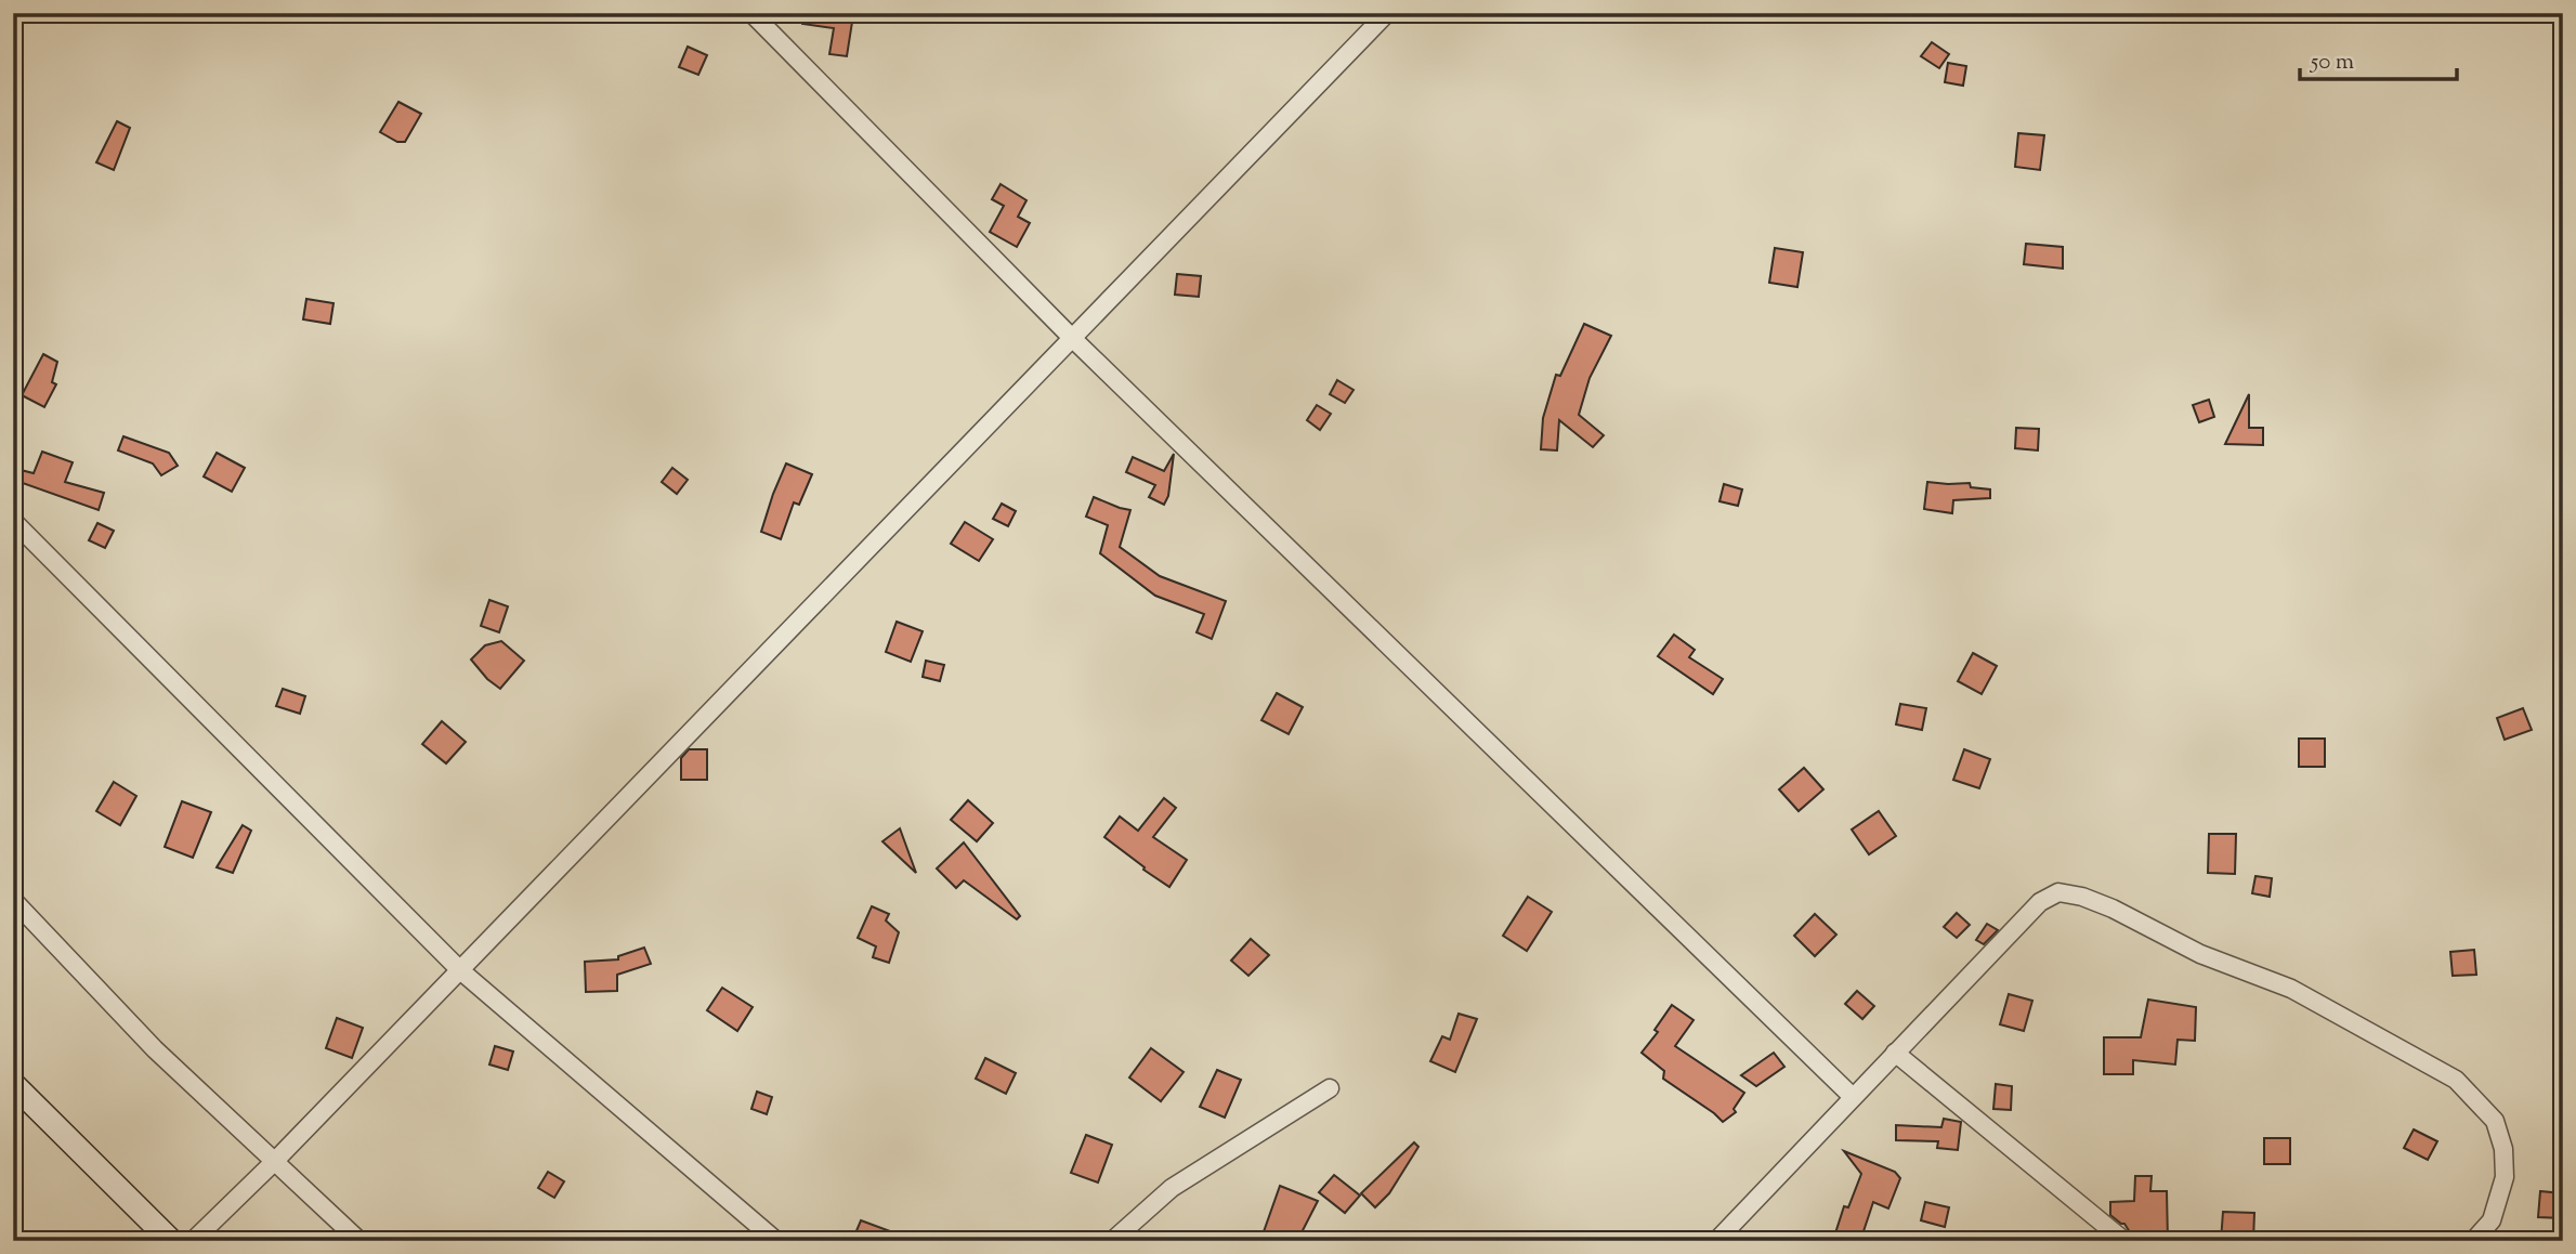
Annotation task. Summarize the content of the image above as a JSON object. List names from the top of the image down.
{
  "scale_bar": "50 m"
}
